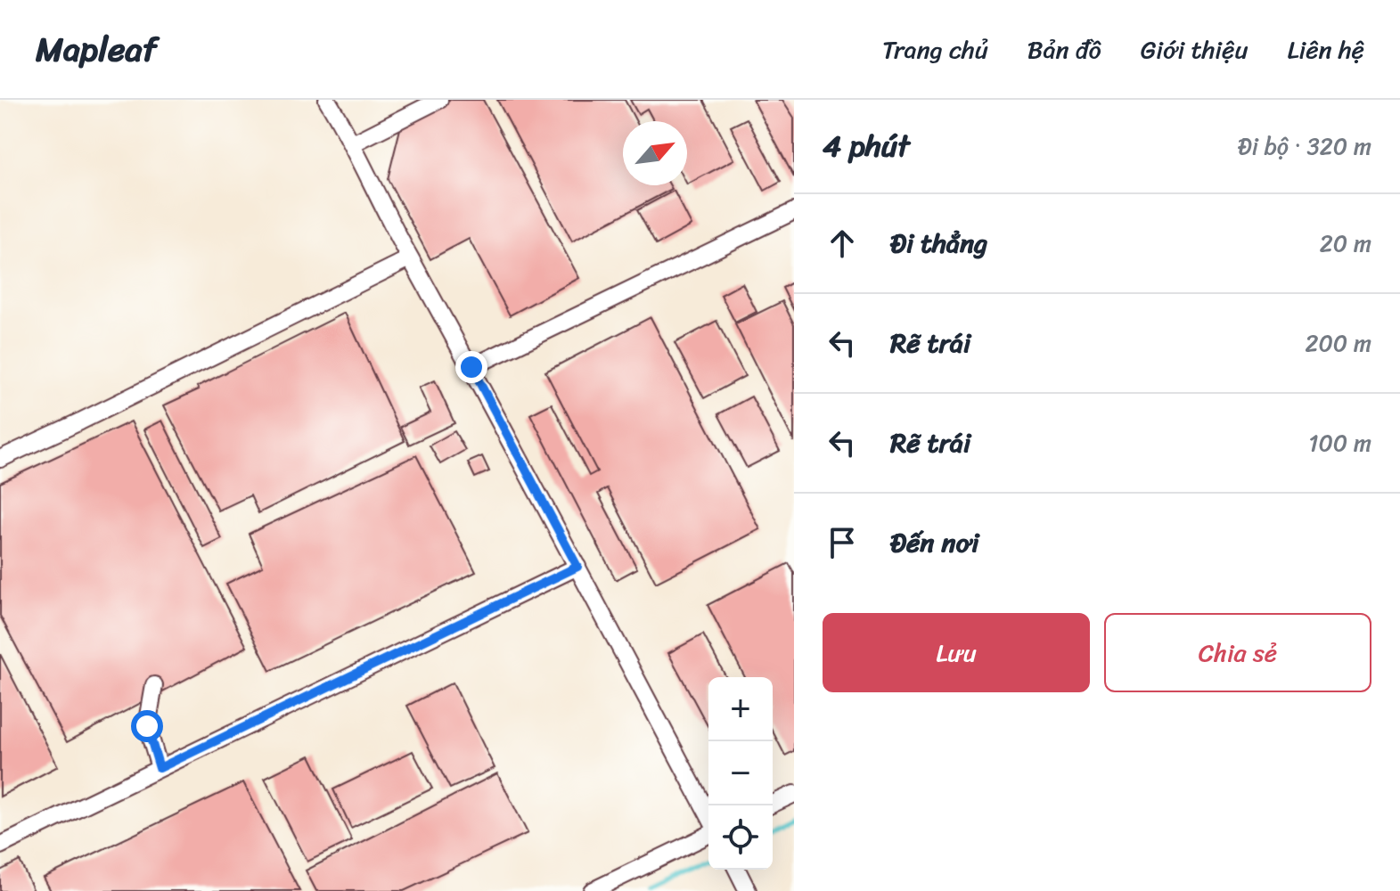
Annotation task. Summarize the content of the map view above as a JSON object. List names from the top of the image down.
{
  "north": "top right",
  "page": {
    "header": "Mapleaf",
    "nav": [
      "Trang chủ",
      "Bản đồ",
      "Giới thiệu",
      "Liên hệ"
    ],
    "heading": ["4 phút", "Đi bộ · 320 m"],
    "list": [
      ["Đi thẳng", "20 m"],
      ["Rẽ trái", "200 m"],
      ["Rẽ trái", "100 m"],
      "Đến nơi"
    ],
    "buttons": ["Lưu", "Chia sẻ"],
    "map_buttons": ["+", "−"]
  }
}
